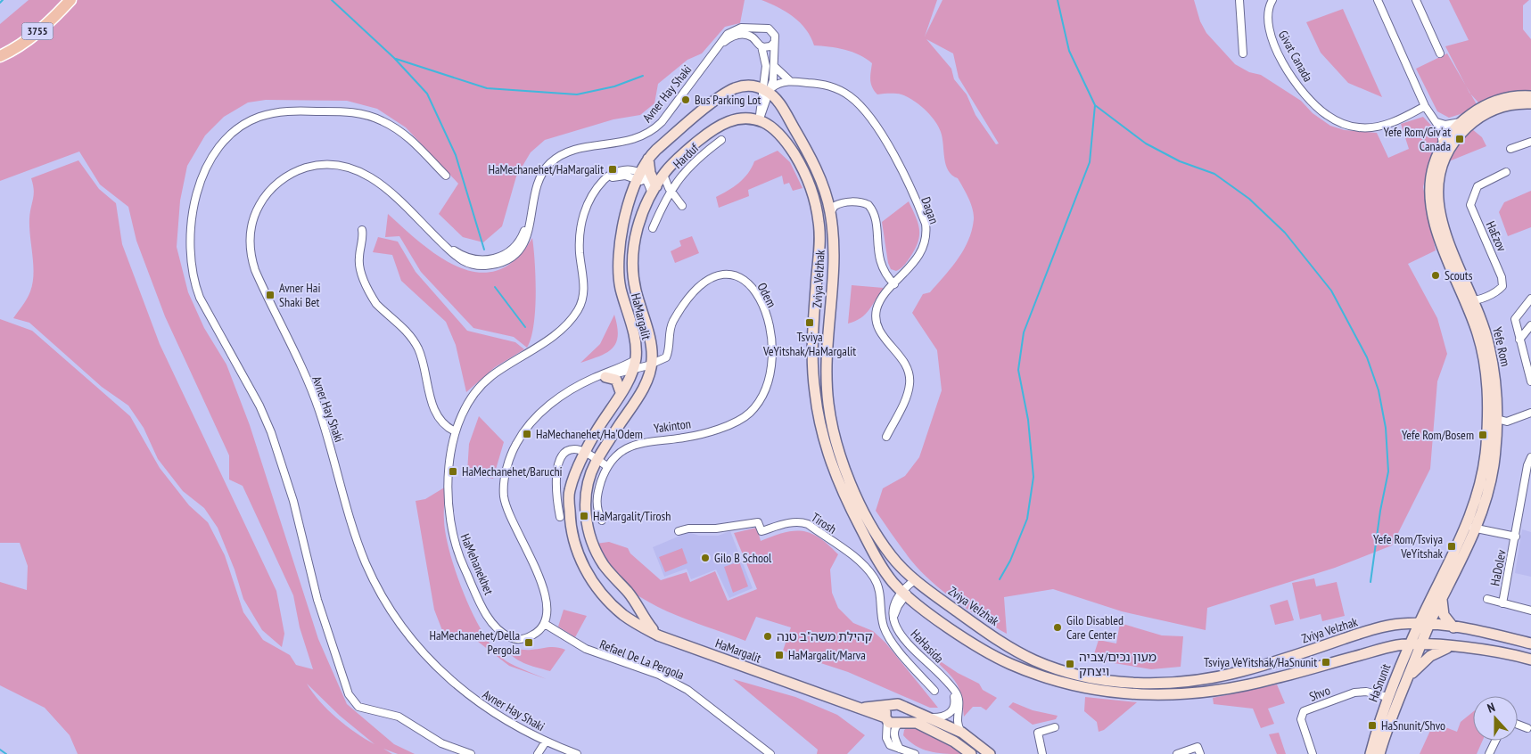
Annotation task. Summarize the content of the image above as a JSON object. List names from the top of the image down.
{
  "streets": {
    "main road": ["3755"],
    "street": [
      "Givat Canada",
      "Avner Hay Shaki",
      "Harduf",
      "Dagan",
      "HaEzov",
      "Zviya VeIzhak",
      "Odem",
      "HaMargalit",
      "Yefe Rom",
      "Yakinton",
      "Tirosh",
      "HaMehanekhet",
      "HaDolev",
      "HaHasida",
      "Refael De La Pergola",
      "HaSnunit",
      "Shvo"
    ]
  },
  "crossings": [
    ["Harduf", "HaMargalit"],
    ["Dagan", "Zviya VeIzhak"],
    ["Dagan", "HaMargalit"],
    ["HaEzov", "Yefe Rom"],
    ["Zviya VeIzhak", "HaMargalit"],
    ["Zviya VeIzhak", "Yefe Rom"],
    ["Zviya VeIzhak", "HaHasida"],
    ["Zviya VeIzhak", "HaSnunit"],
    ["Odem", "HaMargalit"],
    ["Odem", "Yakinton"],
    ["HaMargalit", "HaMehanekhet"],
    ["Yefe Rom", "HaDolev"],
    ["Yefe Rom", "HaSnunit"],
    ["HaMehanekhet", "Refael De La Pergola"],
    ["HaSnunit", "Shvo"]
  ],
  "places": {
    "other": [
      "Bus Parking Lot",
      "Scouts",
      "Gilo B School",
      "Gilo Disabled Care Center",
      "קהילת משה\"ב טנה"
    ],
    "transit": [
      "Yefe Rom/Giv'at Canada",
      "HaMechanehet/HaMargalit",
      "Avner Hai Shaki Bet",
      "Tsviya VeYitshak/HaMargalit",
      "HaMechanehet/Ha'Odem",
      "Yefe Rom/Bosem",
      "HaMechanehet/Baruchi",
      "HaMargalit/Tirosh",
      "Yefe Rom/Tsviya VeYitshak",
      "HaMechanehet/Della Pergola",
      "HaMargalit/Marva",
      "Tsviya VeYitshak/HaSnunit",
      "מעון נכים/צביה ויצחק",
      "HaSnunit/Shvo"
    ]
  },
  "north": "top"
}
